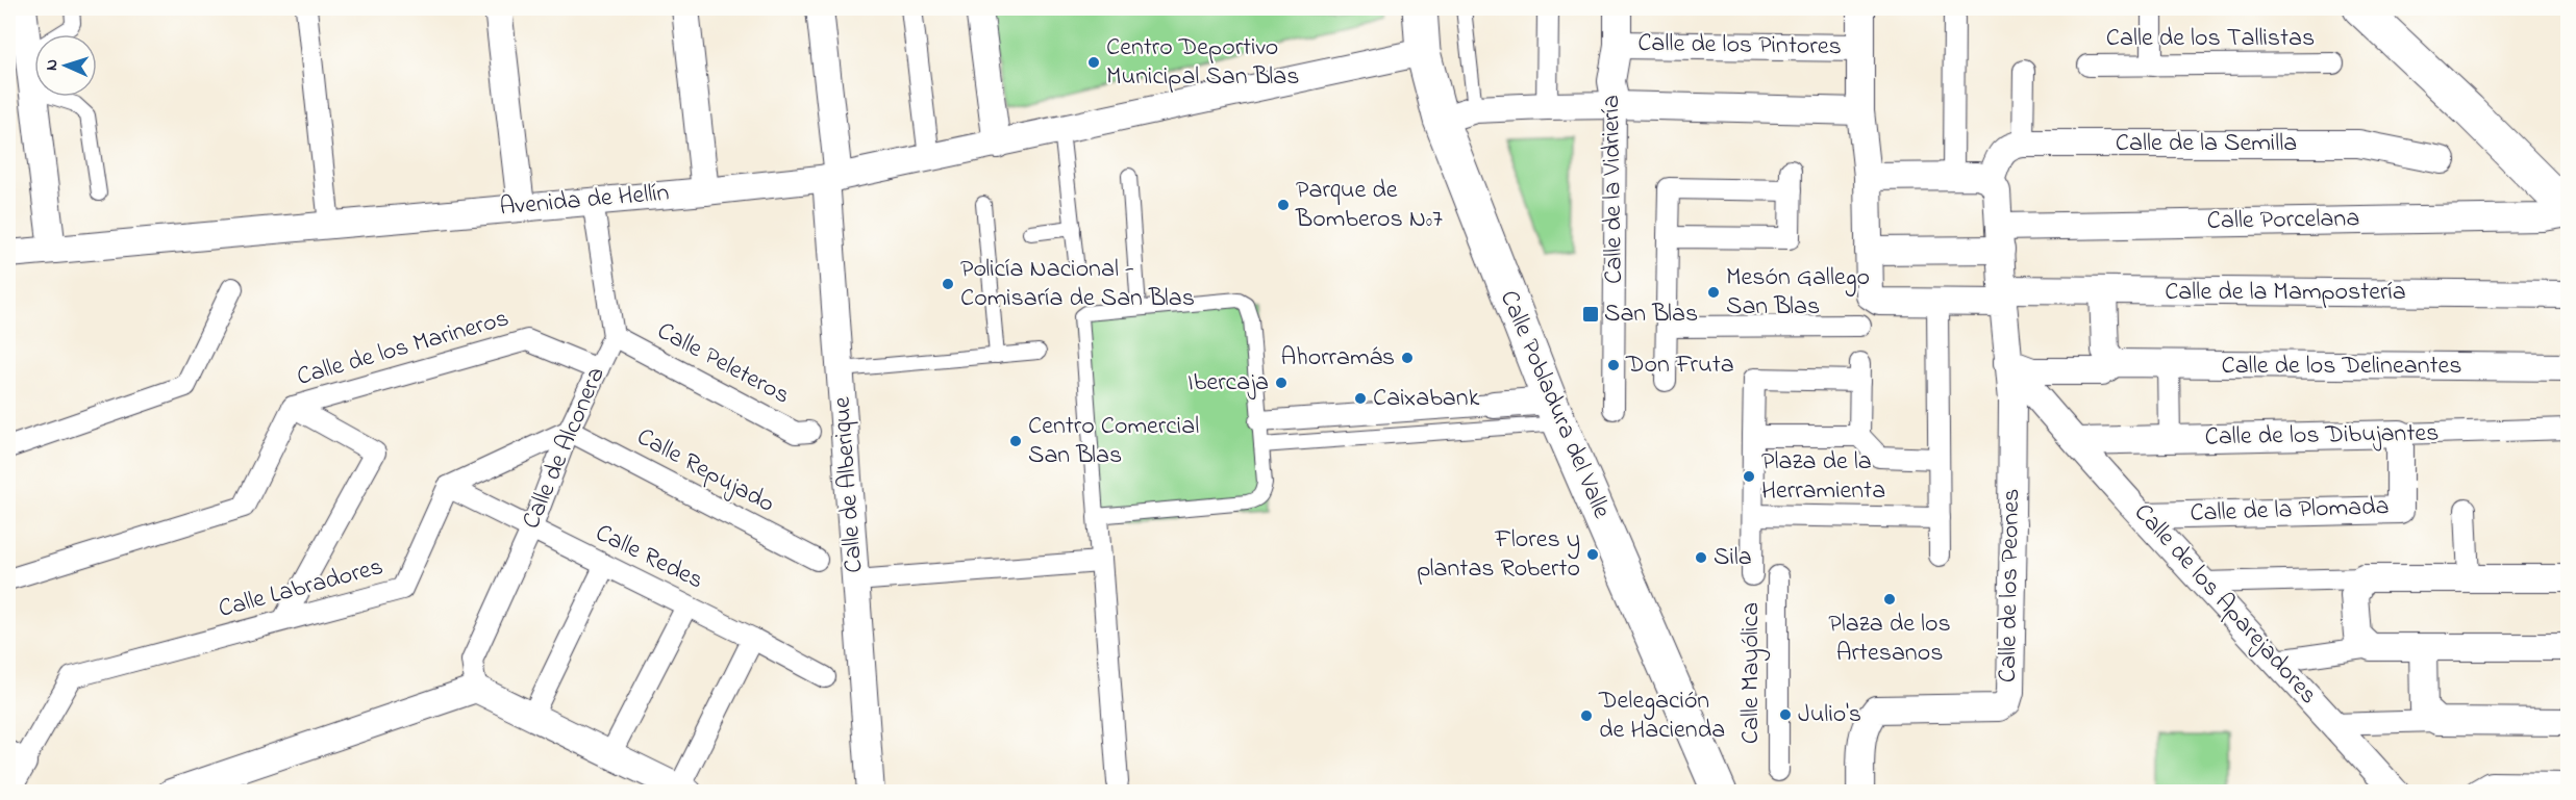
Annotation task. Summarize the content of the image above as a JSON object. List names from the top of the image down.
{
  "streets": {
    "street": [
      "Calle de los Tallistas",
      "Calle de los Pintores",
      "Calle de la Semilla",
      "Calle de la Vidriería",
      "Avenida de Hellín",
      "Calle Porcelana",
      "Calle de la Mampostería",
      "Calle de los Marineros",
      "Calle Peleteros",
      "Calle de los Delineantes",
      "Calle Pobladura del Valle",
      "Calle de los Dibujantes",
      "Calle de Alconera",
      "Calle Repujado",
      "Calle de Alberique",
      "Calle de la Plomada",
      "Calle Redes",
      "Calle de los Peones",
      "Calle Labradores",
      "Calle de los Aparejadores",
      "Calle Mayólica"
    ]
  },
  "crossings": [
    ["Calle de los Pintores", "Calle de la Vidriería"],
    ["Avenida de Hellín", "Calle Pobladura del Valle"],
    ["Avenida de Hellín", "Calle de Alconera"],
    ["Avenida de Hellín", "Calle de Alberique"],
    ["Calle de los Marineros", "Calle de Alconera"],
    ["Calle de los Marineros", "Calle Labradores"],
    ["Calle Peleteros", "Calle de Alconera"],
    ["Calle de los Delineantes", "Calle de los Peones"],
    ["Calle de los Delineantes", "Calle de los Aparejadores"],
    ["Calle de los Dibujantes", "Calle de la Plomada"],
    ["Calle de los Dibujantes", "Calle de los Aparejadores"],
    ["Calle de Alconera", "Calle Repujado"],
    ["Calle de Alconera", "Calle Redes"],
    ["Calle de la Plomada", "Calle de los Aparejadores"],
    ["Calle Redes", "Calle Labradores"],
    ["Calle de los Peones", "Calle de los Aparejadores"]
  ],
  "places": {
    "other": [
      "Centro Deportivo Municipal San Blas",
      "Parque de Bomberos Nº7",
      "Policía Nacional - Comisaría de San Blas",
      "Mesón Gallego San Blas",
      "Ahorramás",
      "Don Fruta",
      "Ibercaja",
      "Caixabank",
      "Centro Comercial San Blas",
      "Plaza de la Herramienta",
      "Flores y plantas Roberto",
      "Sila",
      "Plaza de los Artesanos",
      "Julio's",
      "Delegación de Hacienda"
    ],
    "transit": ["San Blas"]
  },
  "north": "left"
}
